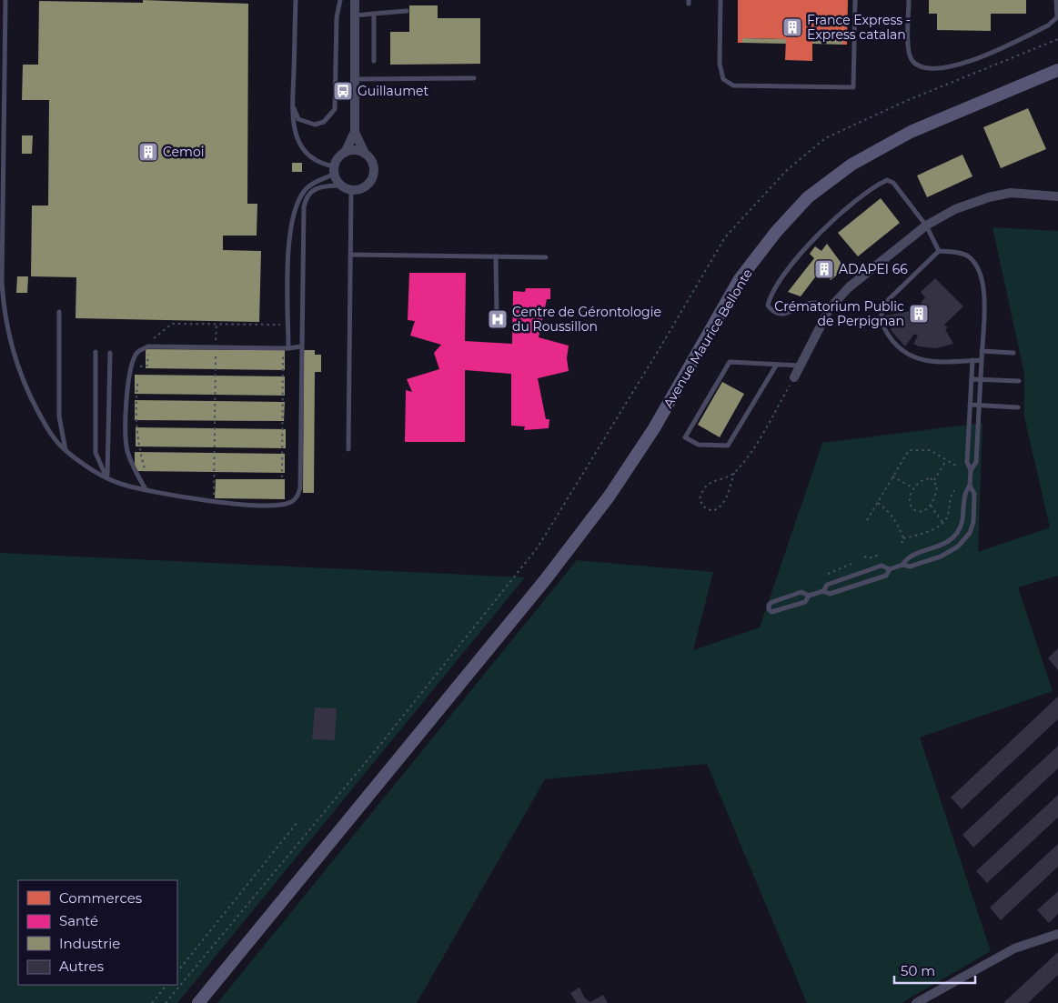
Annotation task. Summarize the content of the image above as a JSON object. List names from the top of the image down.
{
  "streets": {
    "main road": ["Avenue Maurice Bellonte"]
  },
  "places": {
    "building": [
      "France Express - Express catalan",
      "Cemoi",
      "ADAPEI 66",
      "Crématorium Public de Perpignan"
    ],
    "bus stop": ["Guillaumet"],
    "hospital": ["Centre de Gérontologie du Roussillon"]
  },
  "legend": [
    "Commerces",
    "Santé",
    "Industrie",
    "Autres"
  ],
  "scale_bar": "50 m"
}
